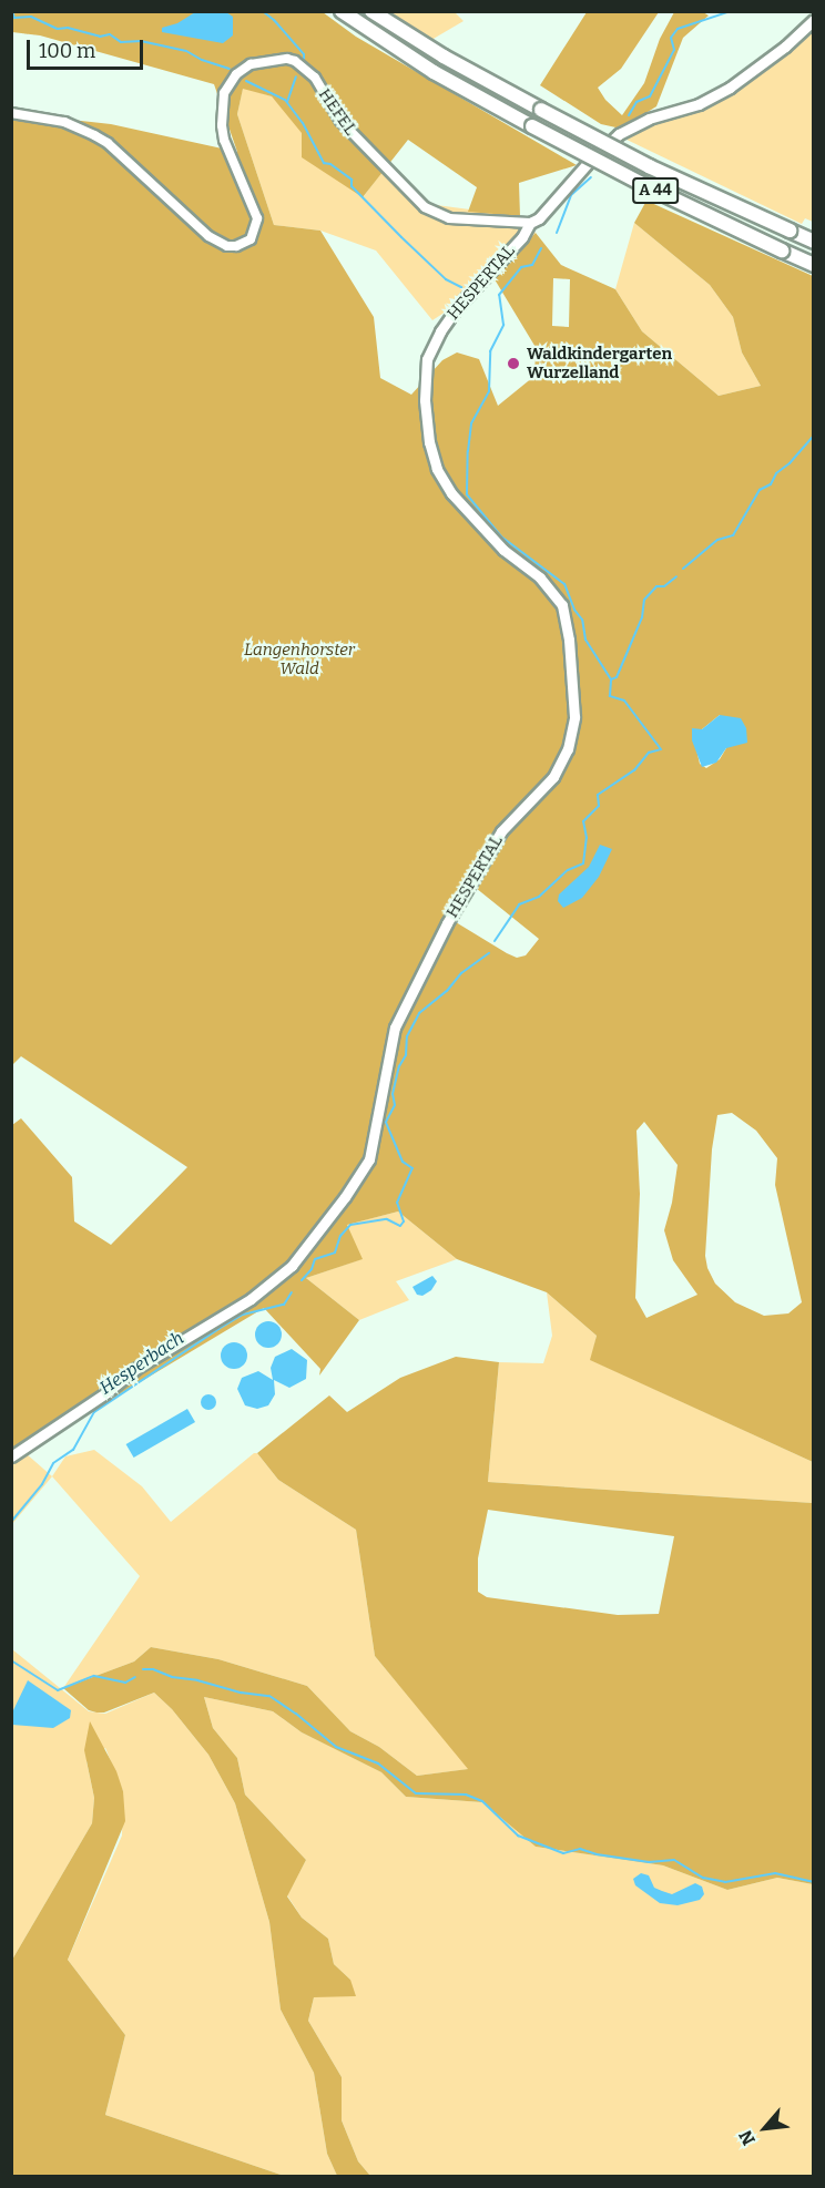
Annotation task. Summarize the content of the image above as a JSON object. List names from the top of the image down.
{
  "streets": {
    "highway": ["A 44"],
    "main road": ["HESPERTAL"],
    "street": ["HEFEL"]
  },
  "crossings": [
    ["HEFEL", "HESPERTAL"]
  ],
  "water": ["Hesperbach"],
  "parks": ["Langenhorster Wald"],
  "places": ["Waldkindergarten Wurzelland"],
  "scale_bar": "100 m",
  "north": "bottom left"
}
